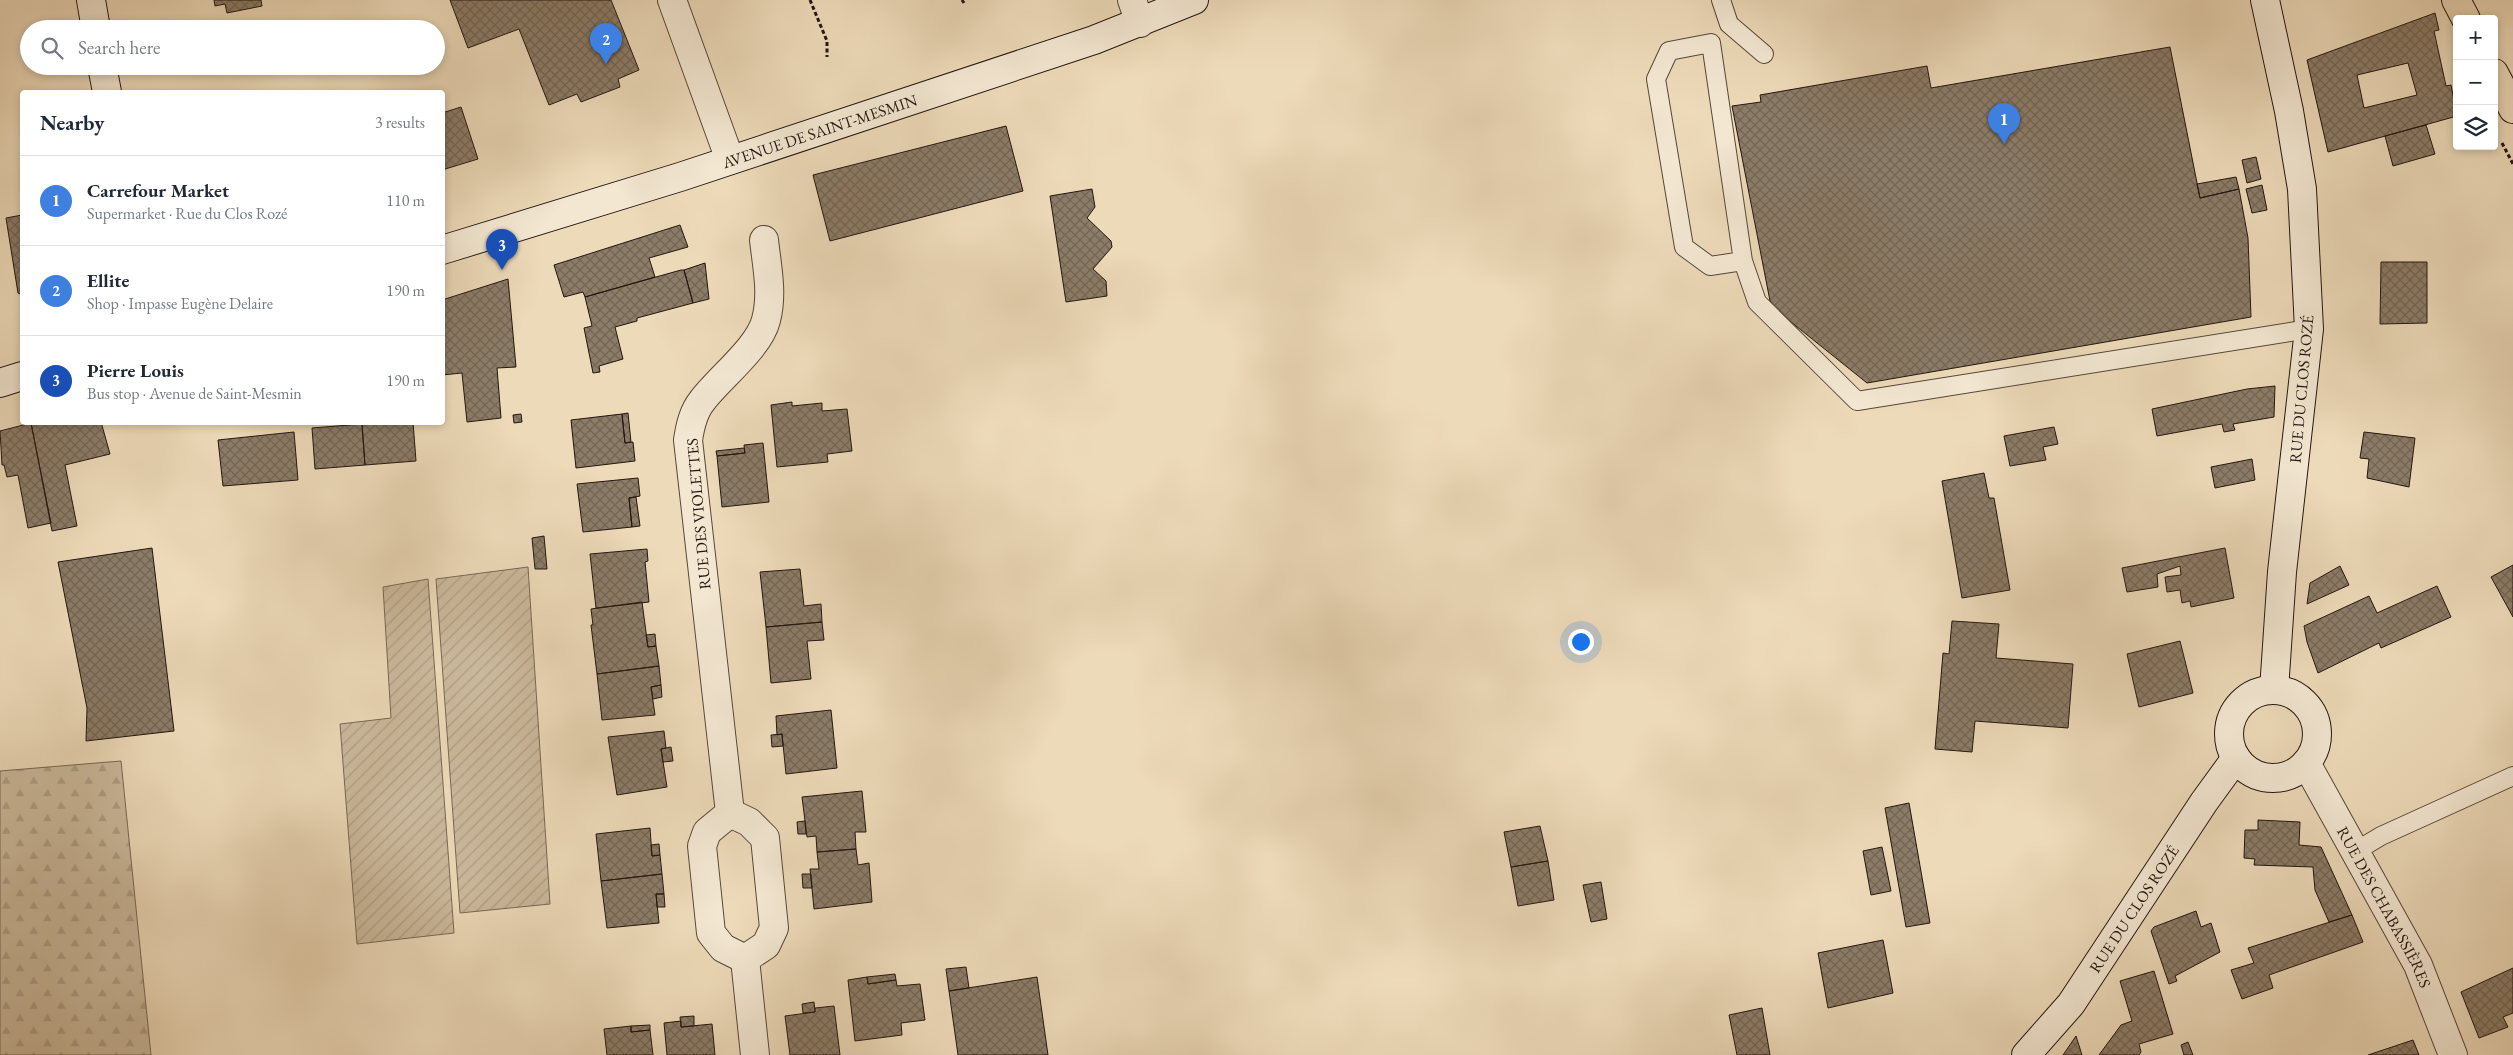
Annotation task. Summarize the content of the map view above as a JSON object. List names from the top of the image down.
{
  "streets": {
    "street": [
      "AVENUE DE SAINT-MESMIN",
      "RUE DU CLOS ROZÉ",
      "RUE DES VIOLETTES",
      "RUE DES CHABASSIÈRES"
    ]
  },
  "crossings": [
    ["RUE DU CLOS ROZÉ", "RUE DES CHABASSIÈRES"]
  ],
  "page": {
    "map_buttons": ["+", "−"],
    "search": "Search here",
    "pins": ["2", "1", "3"],
    "heading": ["Nearby", "3 results"],
    "list": [
      {
        "mark": "1",
        "name": "Carrefour Market",
        "note": "Supermarket · Rue du Clos Rozé",
        "value": "110 m"
      },
      {
        "mark": "2",
        "name": "Ellite",
        "note": "Shop · Impasse Eugène Delaire",
        "value": "190 m"
      },
      {
        "mark": "3",
        "name": "Pierre Louis",
        "note": "Bus stop · Avenue de Saint-Mesmin",
        "value": "190 m"
      }
    ]
  }
}
